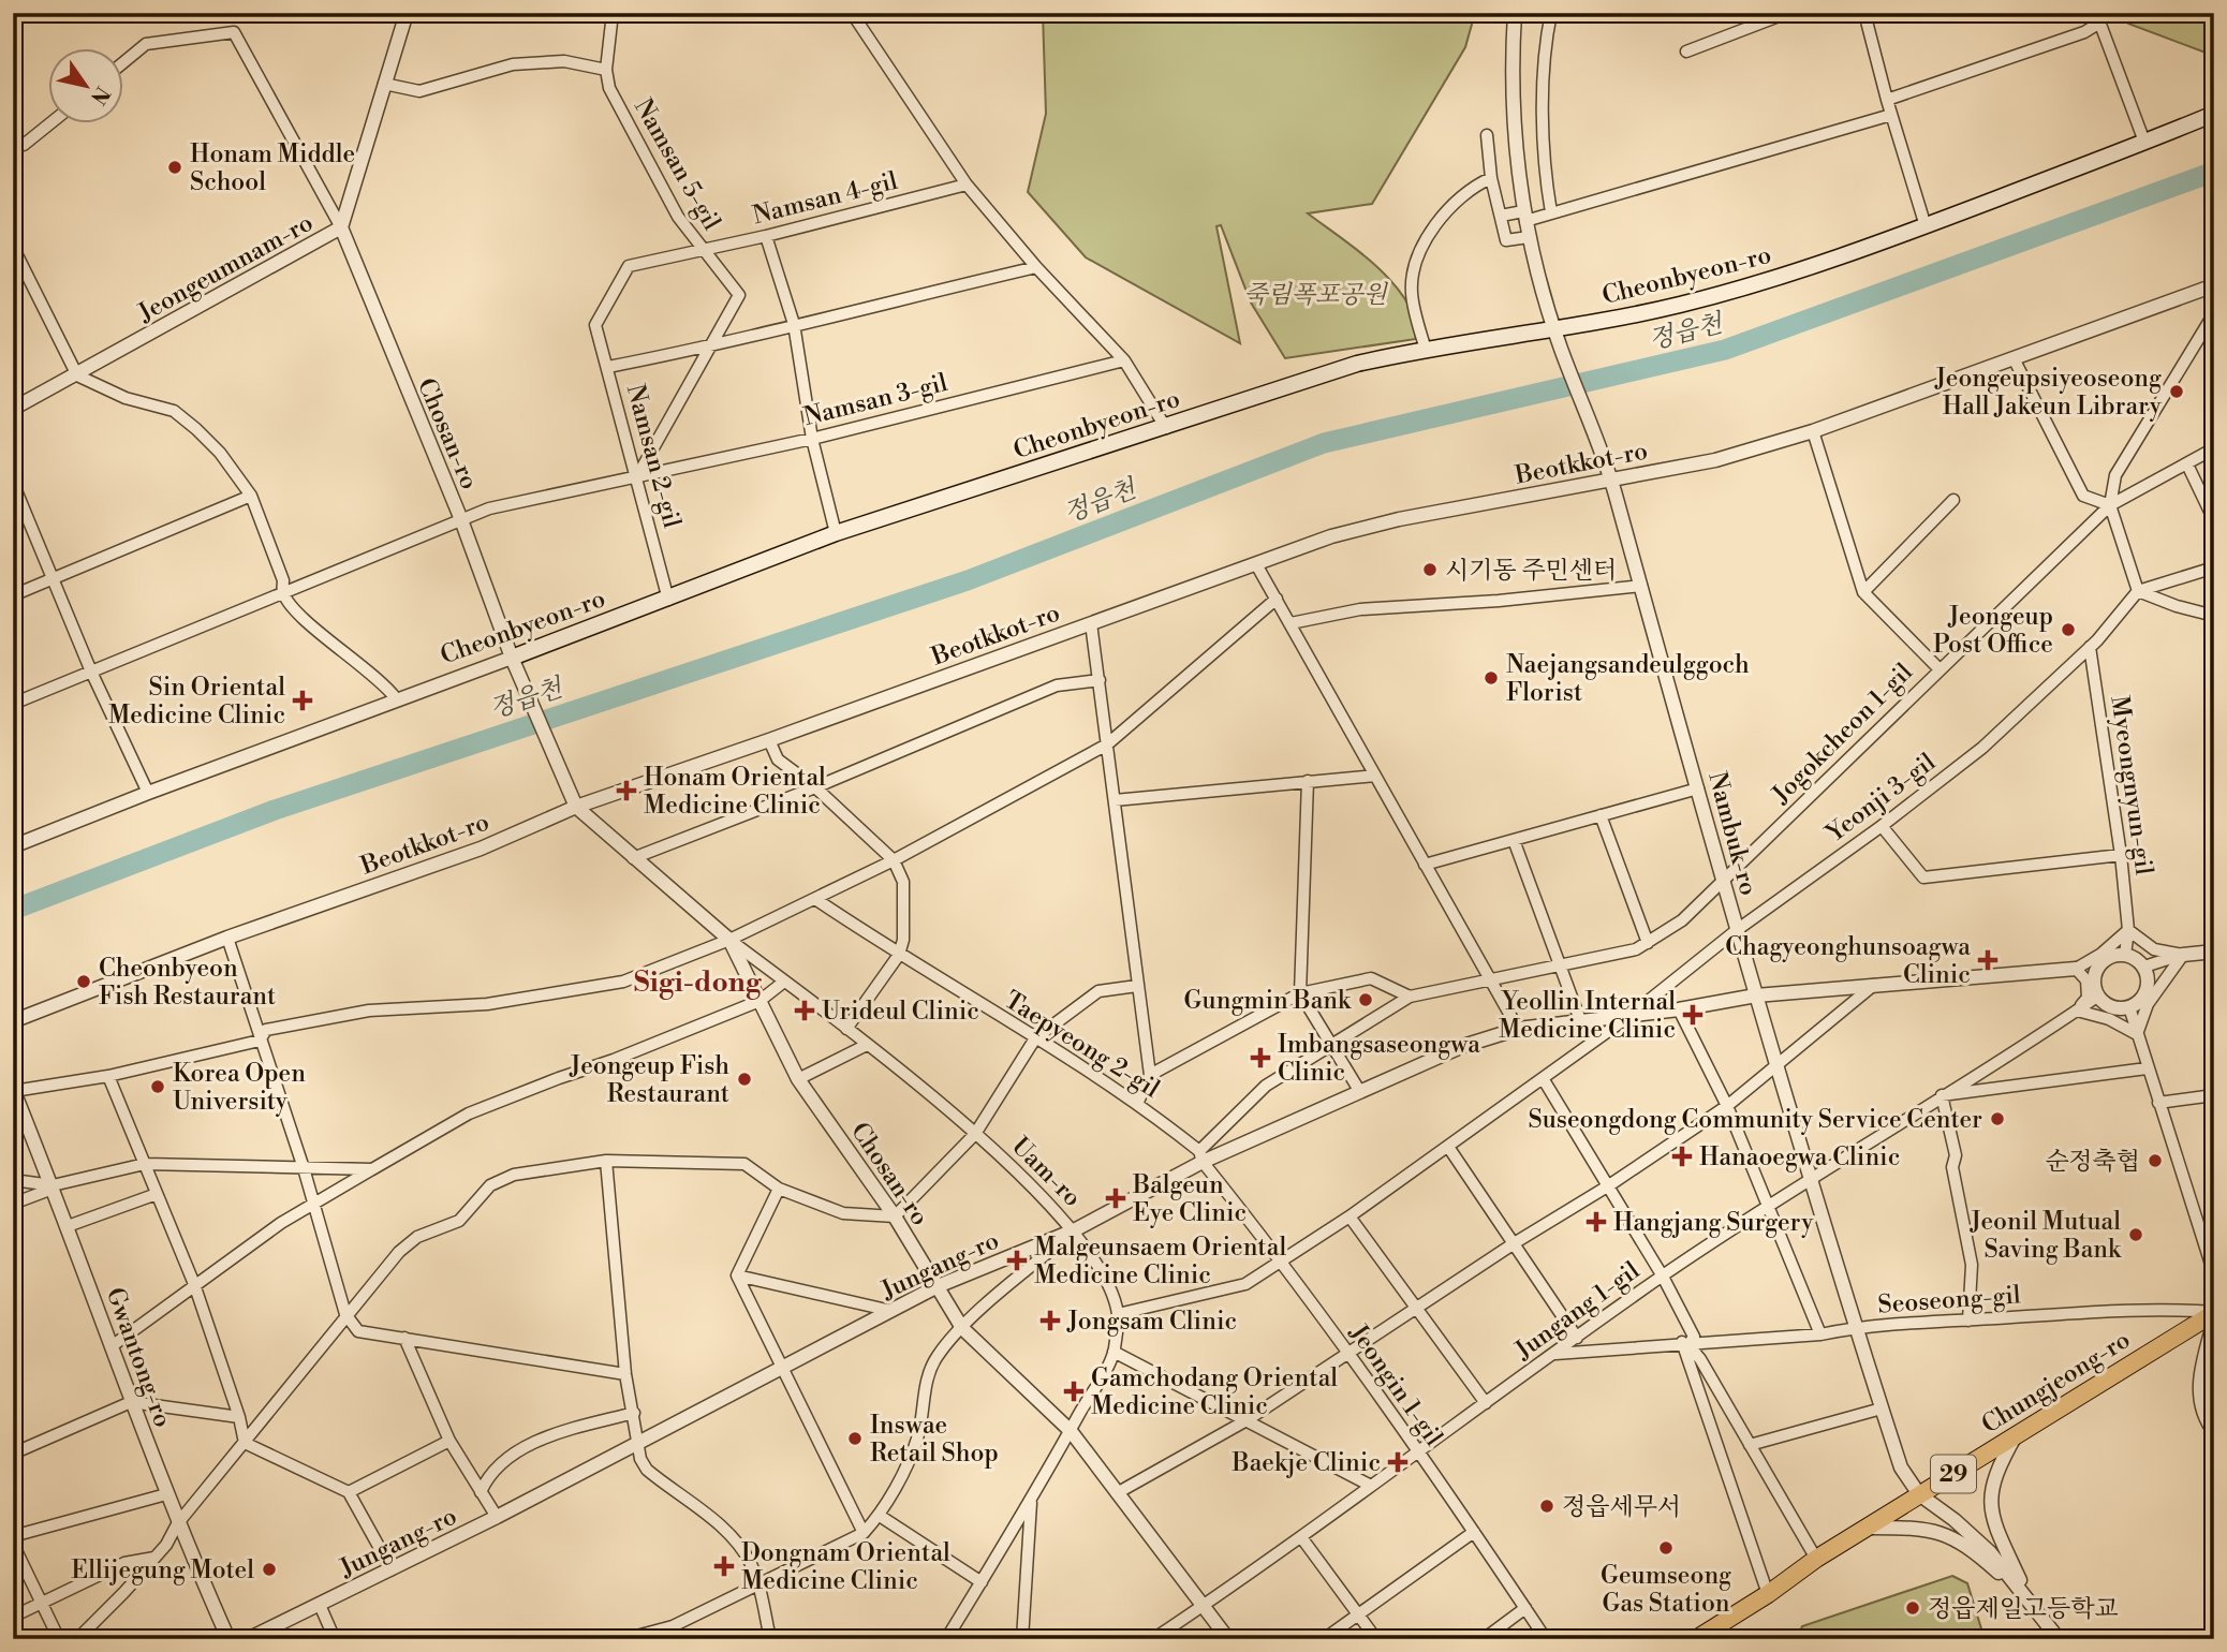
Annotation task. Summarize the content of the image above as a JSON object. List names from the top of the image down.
{
  "streets": {
    "main road": ["Cheonbyeon-ro", "Chungjeong-ro", "29"],
    "street": [
      "Namsan 5-gil",
      "Namsan 4-gil",
      "Jeongeumnam-ro",
      "Namsan 3-gil",
      "Chosan-ro",
      "Namsan 2-gil",
      "Beotkkot-ro",
      "Jogokcheon 1-gil",
      "Myeongnyun-gil",
      "Yeonji 3-gil",
      "Nambuk-ro",
      "Taepyeong 2-gil",
      "Uam-ro",
      "Jungang-ro",
      "Seoseong-gil",
      "Jungang 1-gil",
      "Gwantong-ro",
      "Jeongin 1-gil"
    ]
  },
  "crossings": [
    ["Namsan 5-gil", "Namsan 4-gil"],
    ["Namsan 5-gil", "Namsan 3-gil"],
    ["Namsan 5-gil", "Namsan 2-gil"],
    ["Namsan 4-gil", "Namsan 2-gil"],
    ["Jeongeumnam-ro", "Chosan-ro"],
    ["Cheonbyeon-ro", "Chosan-ro"],
    ["Cheonbyeon-ro", "Namsan 2-gil"],
    ["Cheonbyeon-ro", "Nambuk-ro"],
    ["Namsan 3-gil", "Chosan-ro"],
    ["Namsan 3-gil", "Namsan 2-gil"],
    ["Chosan-ro", "Beotkkot-ro"],
    ["Chosan-ro", "Uam-ro"],
    ["Chosan-ro", "Jungang-ro"],
    ["Chosan-ro", "Jungang 1-gil"],
    ["Beotkkot-ro", "Nambuk-ro"],
    ["Jogokcheon 1-gil", "Nambuk-ro"],
    ["Jogokcheon 1-gil", "Taepyeong 2-gil"],
    ["Jogokcheon 1-gil", "Jungang-ro"],
    ["Jogokcheon 1-gil", "Jeongin 1-gil"],
    ["Myeongnyun-gil", "Yeonji 3-gil"],
    ["Myeongnyun-gil", "Jungang 1-gil"],
    ["Yeonji 3-gil", "Nambuk-ro"],
    ["Yeonji 3-gil", "Uam-ro"],
    ["Yeonji 3-gil", "Jungang-ro"],
    ["Yeonji 3-gil", "Jeongin 1-gil"],
    ["Nambuk-ro", "Jungang-ro"],
    ["Nambuk-ro", "Seoseong-gil"],
    ["Nambuk-ro", "Jungang 1-gil"],
    ["Nambuk-ro", "Chungjeong-ro"],
    ["Taepyeong 2-gil", "Jungang-ro"],
    ["Taepyeong 2-gil", "Jeongin 1-gil"],
    ["Uam-ro", "Jungang-ro"],
    ["Jungang-ro", "Jeongin 1-gil"],
    ["Seoseong-gil", "Jungang 1-gil"],
    ["Seoseong-gil", "Chungjeong-ro"],
    ["Jungang 1-gil", "Jeongin 1-gil"]
  ],
  "districts": ["Sigi-dong"],
  "water": ["정읍천"],
  "parks": ["죽림폭포공원"],
  "places": {
    "other": [
      "Honam Middle School",
      "Jeongeupsiyeoseong Hall Jakeun Library",
      "시기동 주민센터",
      "Jeongeup Post Office",
      "Naejangsandeulggoch Florist",
      "Cheonbyeon Fish Restaurant",
      "Gungmin Bank",
      "Jeongeup Fish Restaurant",
      "Korea Open University",
      "Suseongdong Community Service Center",
      "순정축협",
      "Jeonil Mutual Saving Bank",
      "Inswae Retail Shop",
      "정읍세무서",
      "Geumseong Gas Station",
      "Ellijegung Motel",
      "정읍제일고등학교"
    ],
    "health": [
      "Sin Oriental Medicine Clinic",
      "Honam Oriental Medicine Clinic",
      "Chagyeonghunsoagwa Clinic",
      "Urideul Clinic",
      "Yeollin Internal Medicine Clinic",
      "Imbangsaseongwa Clinic",
      "Hanaoegwa Clinic",
      "Balgeun Eye Clinic",
      "Hangjang Surgery",
      "Malgeunsaem Oriental Medicine Clinic",
      "Jongsam Clinic",
      "Gamchodang Oriental Medicine Clinic",
      "Baekje Clinic",
      "Dongnam Oriental Medicine Clinic"
    ]
  },
  "north": "bottom right"
}
